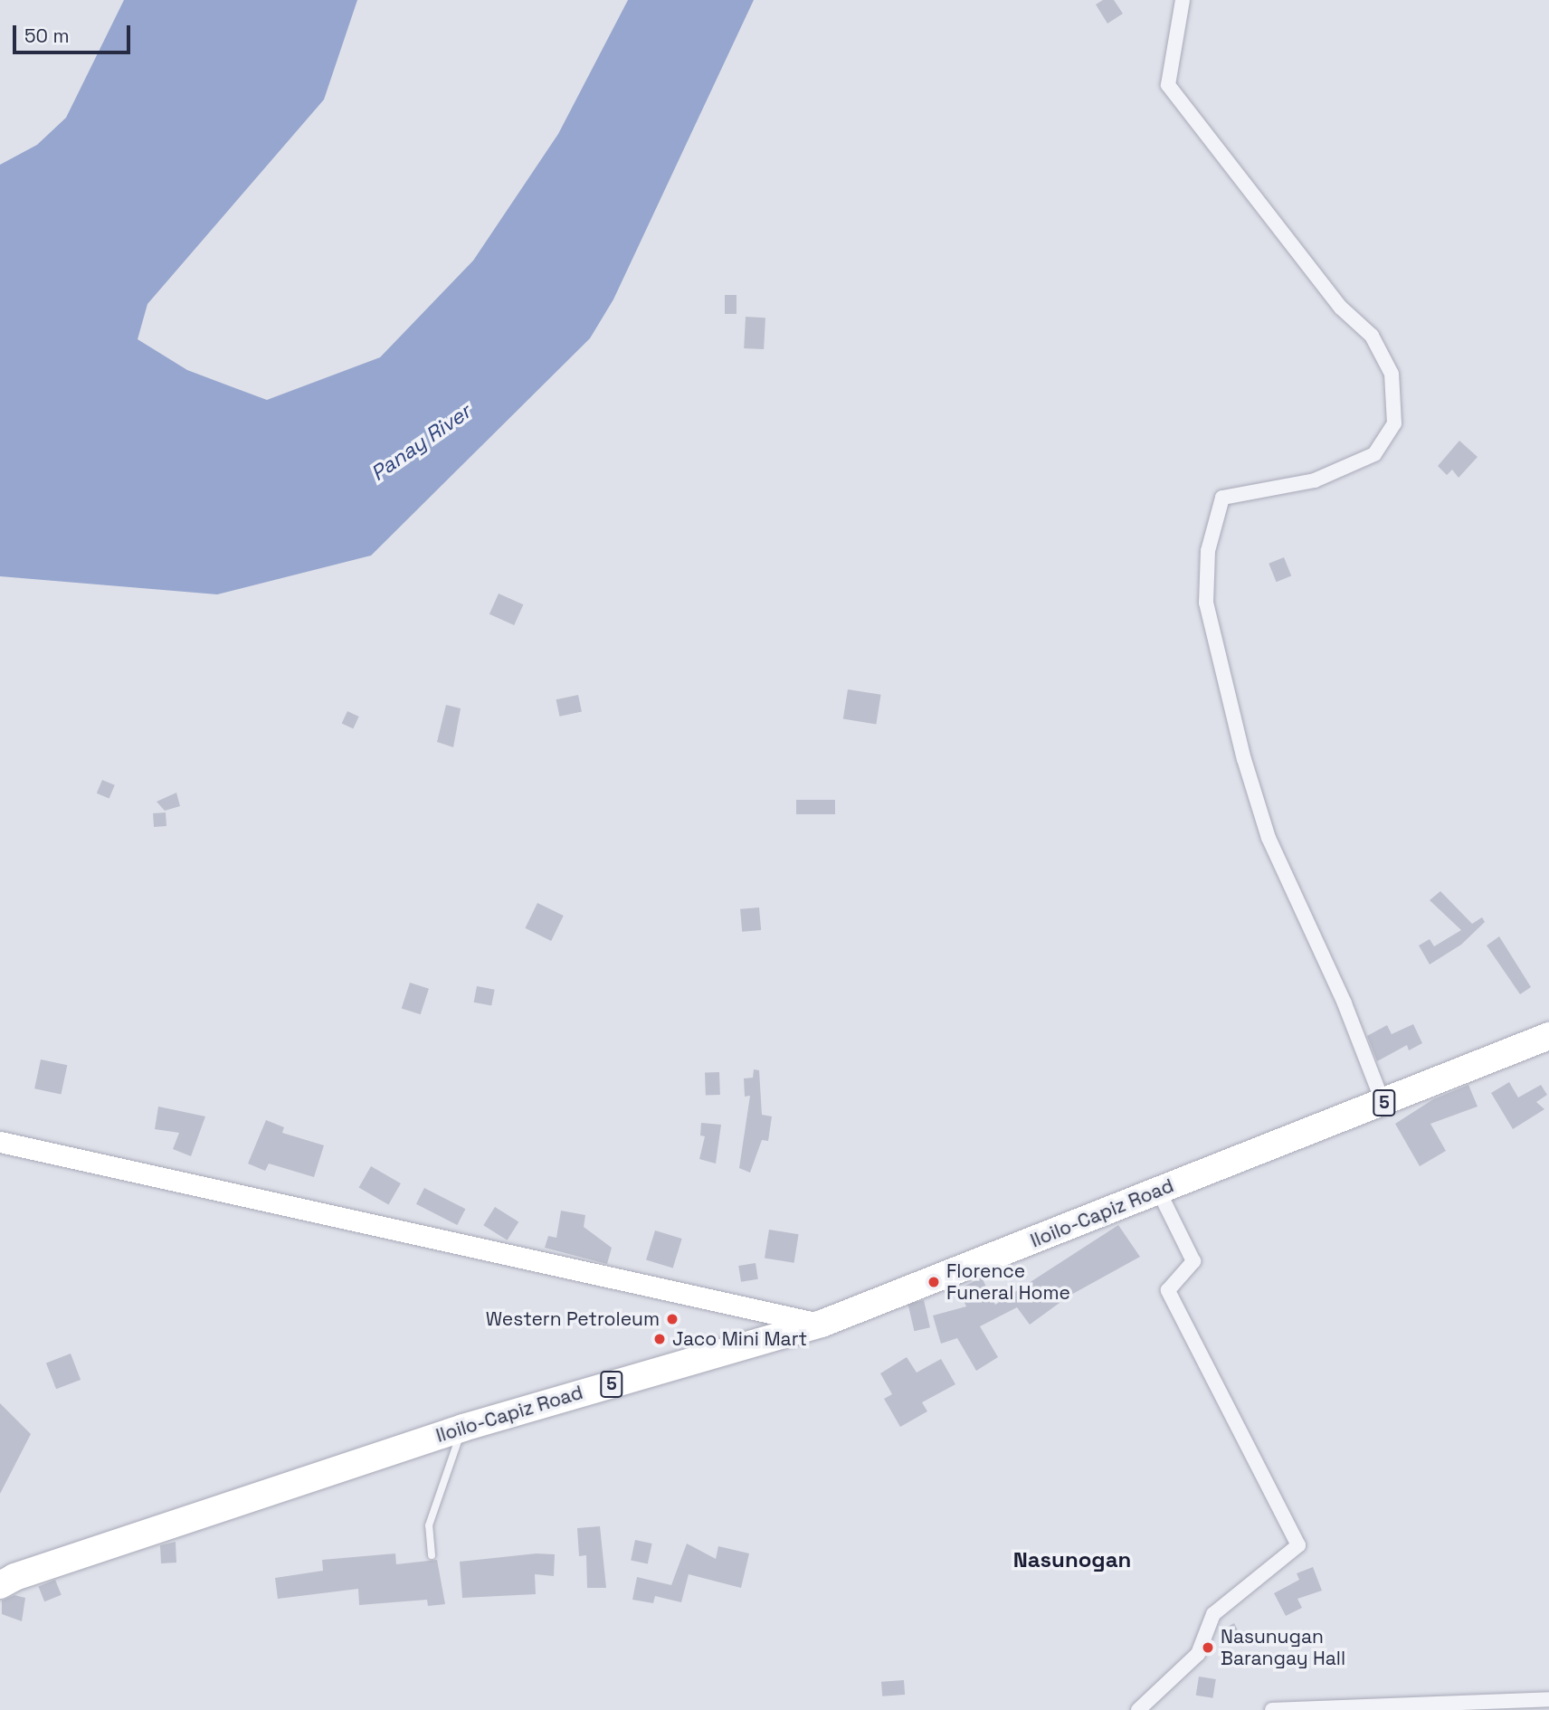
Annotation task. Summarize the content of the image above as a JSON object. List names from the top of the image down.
{
  "streets": {
    "highway": ["5", "Iloilo-Capiz Road"]
  },
  "districts": ["Nasunogan"],
  "water": ["Panay River"],
  "places": [
    "Florence Funeral Home",
    "Western Petroleum",
    "Jaco Mini Mart",
    "Nasunugan Barangay Hall"
  ],
  "scale_bar": "50 m"
}
